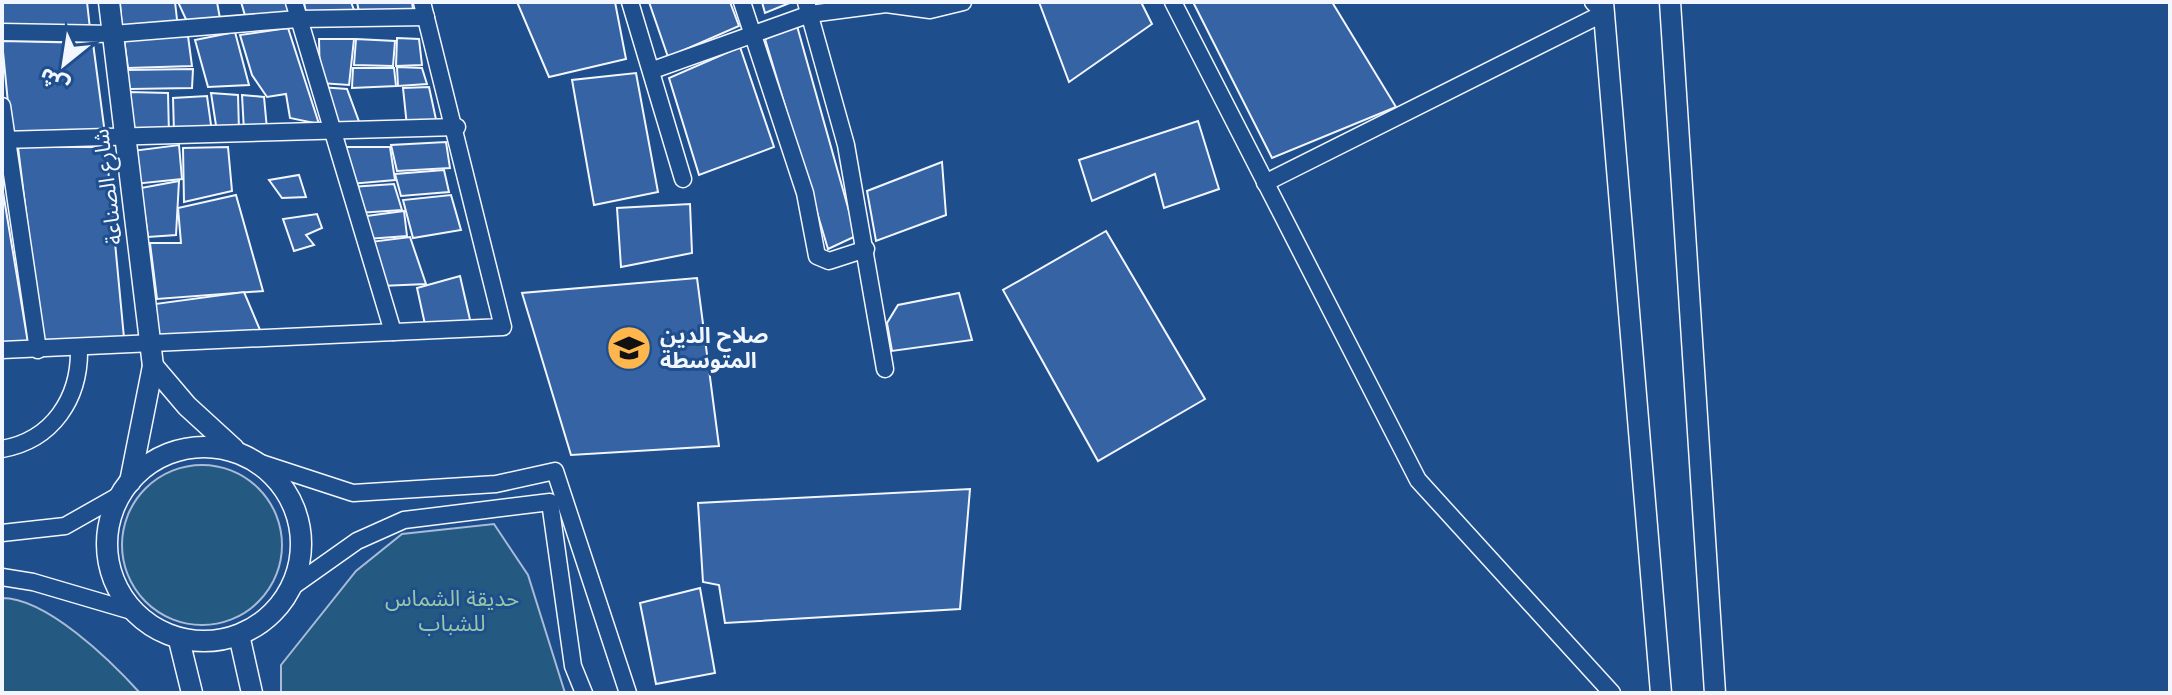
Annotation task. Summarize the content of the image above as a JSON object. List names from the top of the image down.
{
  "streets": {
    "street": ["شارع الصناعة"]
  },
  "parks": ["حديقة الشماس للشباب"],
  "places": {
    "school or university": ["صلاح الدين المتوسطة"]
  },
  "north": "bottom left"
}
